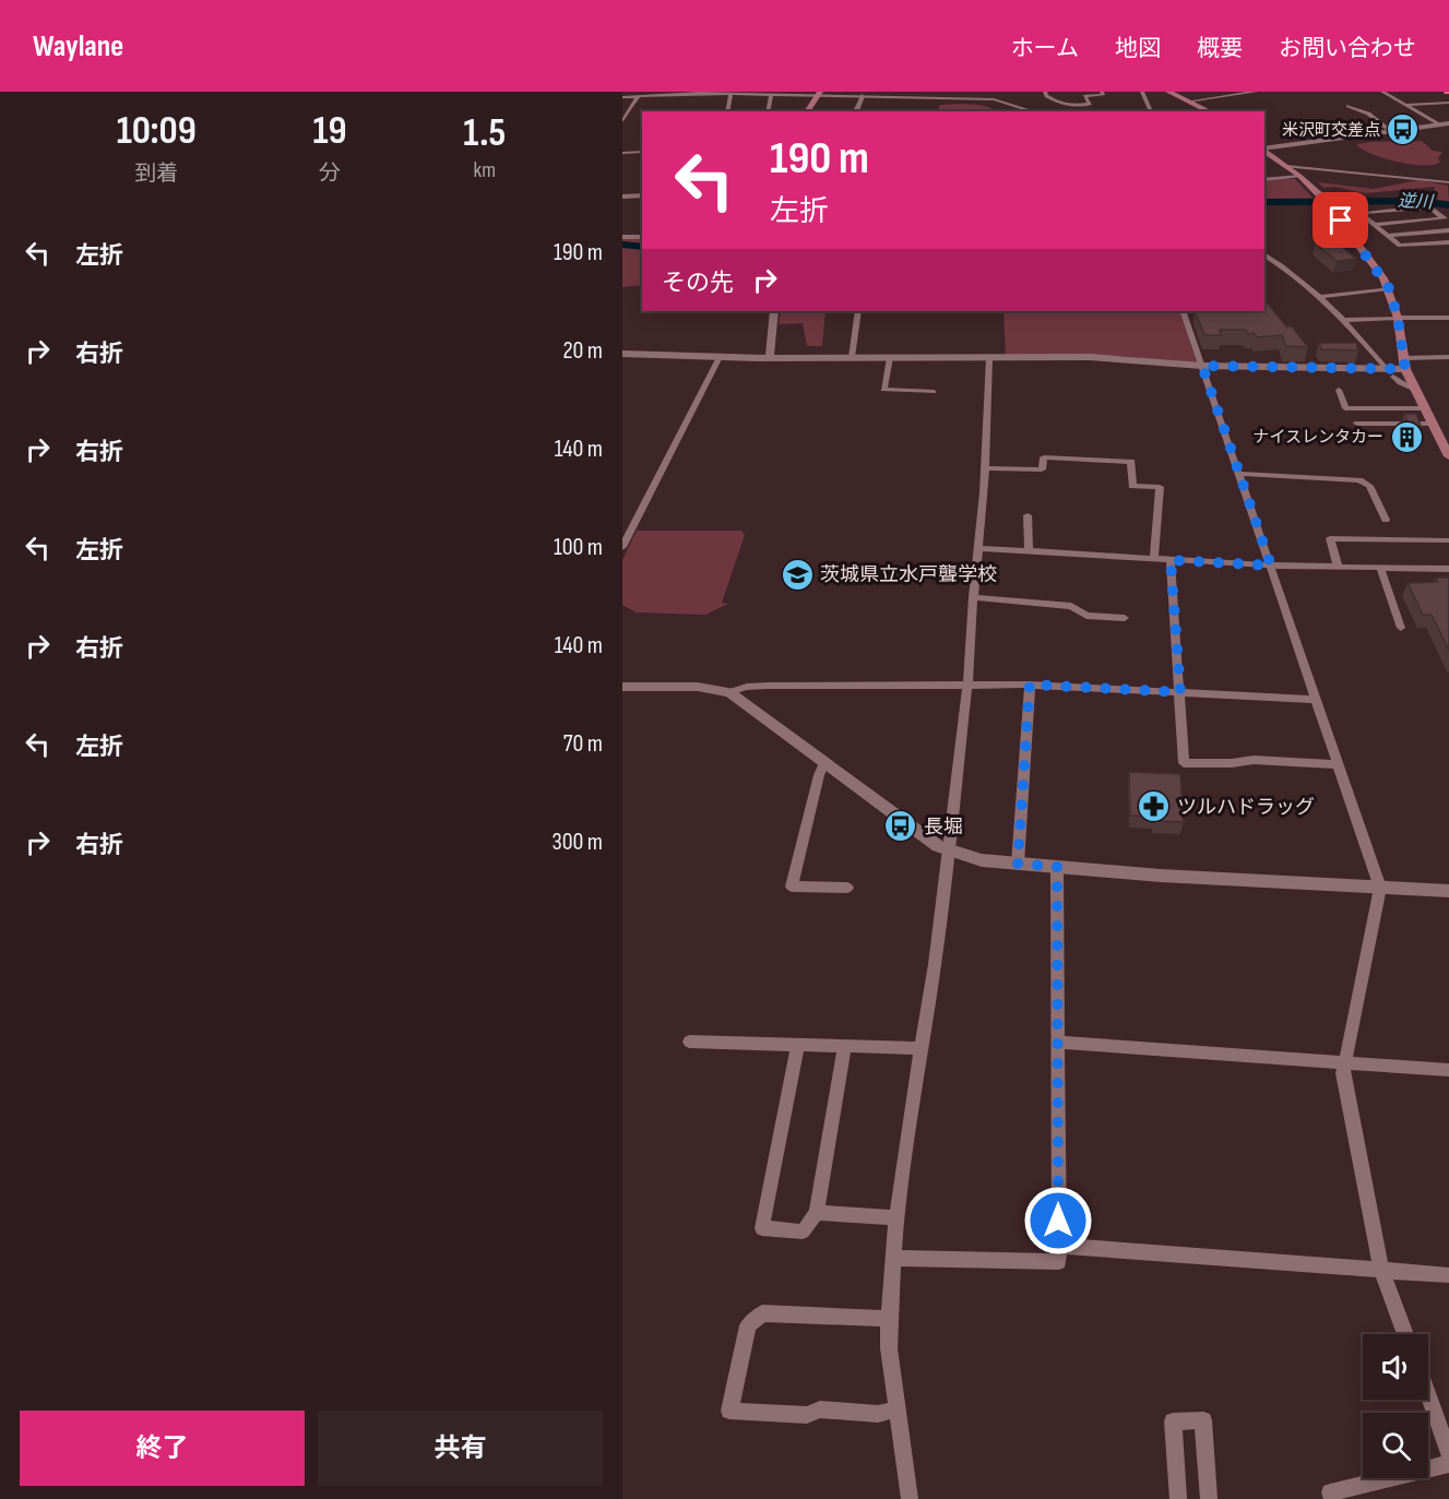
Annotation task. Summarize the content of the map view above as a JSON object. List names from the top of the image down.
{
  "water": ["逆川"],
  "places": {
    "bus stop": ["米沢町交差点", "長堀"],
    "building": ["ナイスレンタカー"],
    "school or university": ["茨城県立水戸聾学校"],
    "pharmacy": ["ツルハドラッグ"]
  },
  "page": {
    "header": "Waylane",
    "nav": [
      "ホーム",
      "地図",
      "概要",
      "お問い合わせ"
    ],
    "eta": [
      "10:09",
      "到着",
      "19",
      "分",
      "1.5",
      "km"
    ],
    "turn": ["190 m", "左折"],
    "list": [
      {
        "name": "左折",
        "value": "190 m"
      },
      {
        "name": "右折",
        "value": "20 m"
      },
      {
        "name": "右折",
        "value": "140 m"
      },
      {
        "name": "左折",
        "value": "100 m"
      },
      {
        "name": "右折",
        "value": "140 m"
      },
      {
        "name": "左折",
        "value": "70 m"
      },
      {
        "name": "右折",
        "value": "300 m"
      }
    ],
    "then": "その先",
    "buttons": ["終了", "共有"]
  }
}
